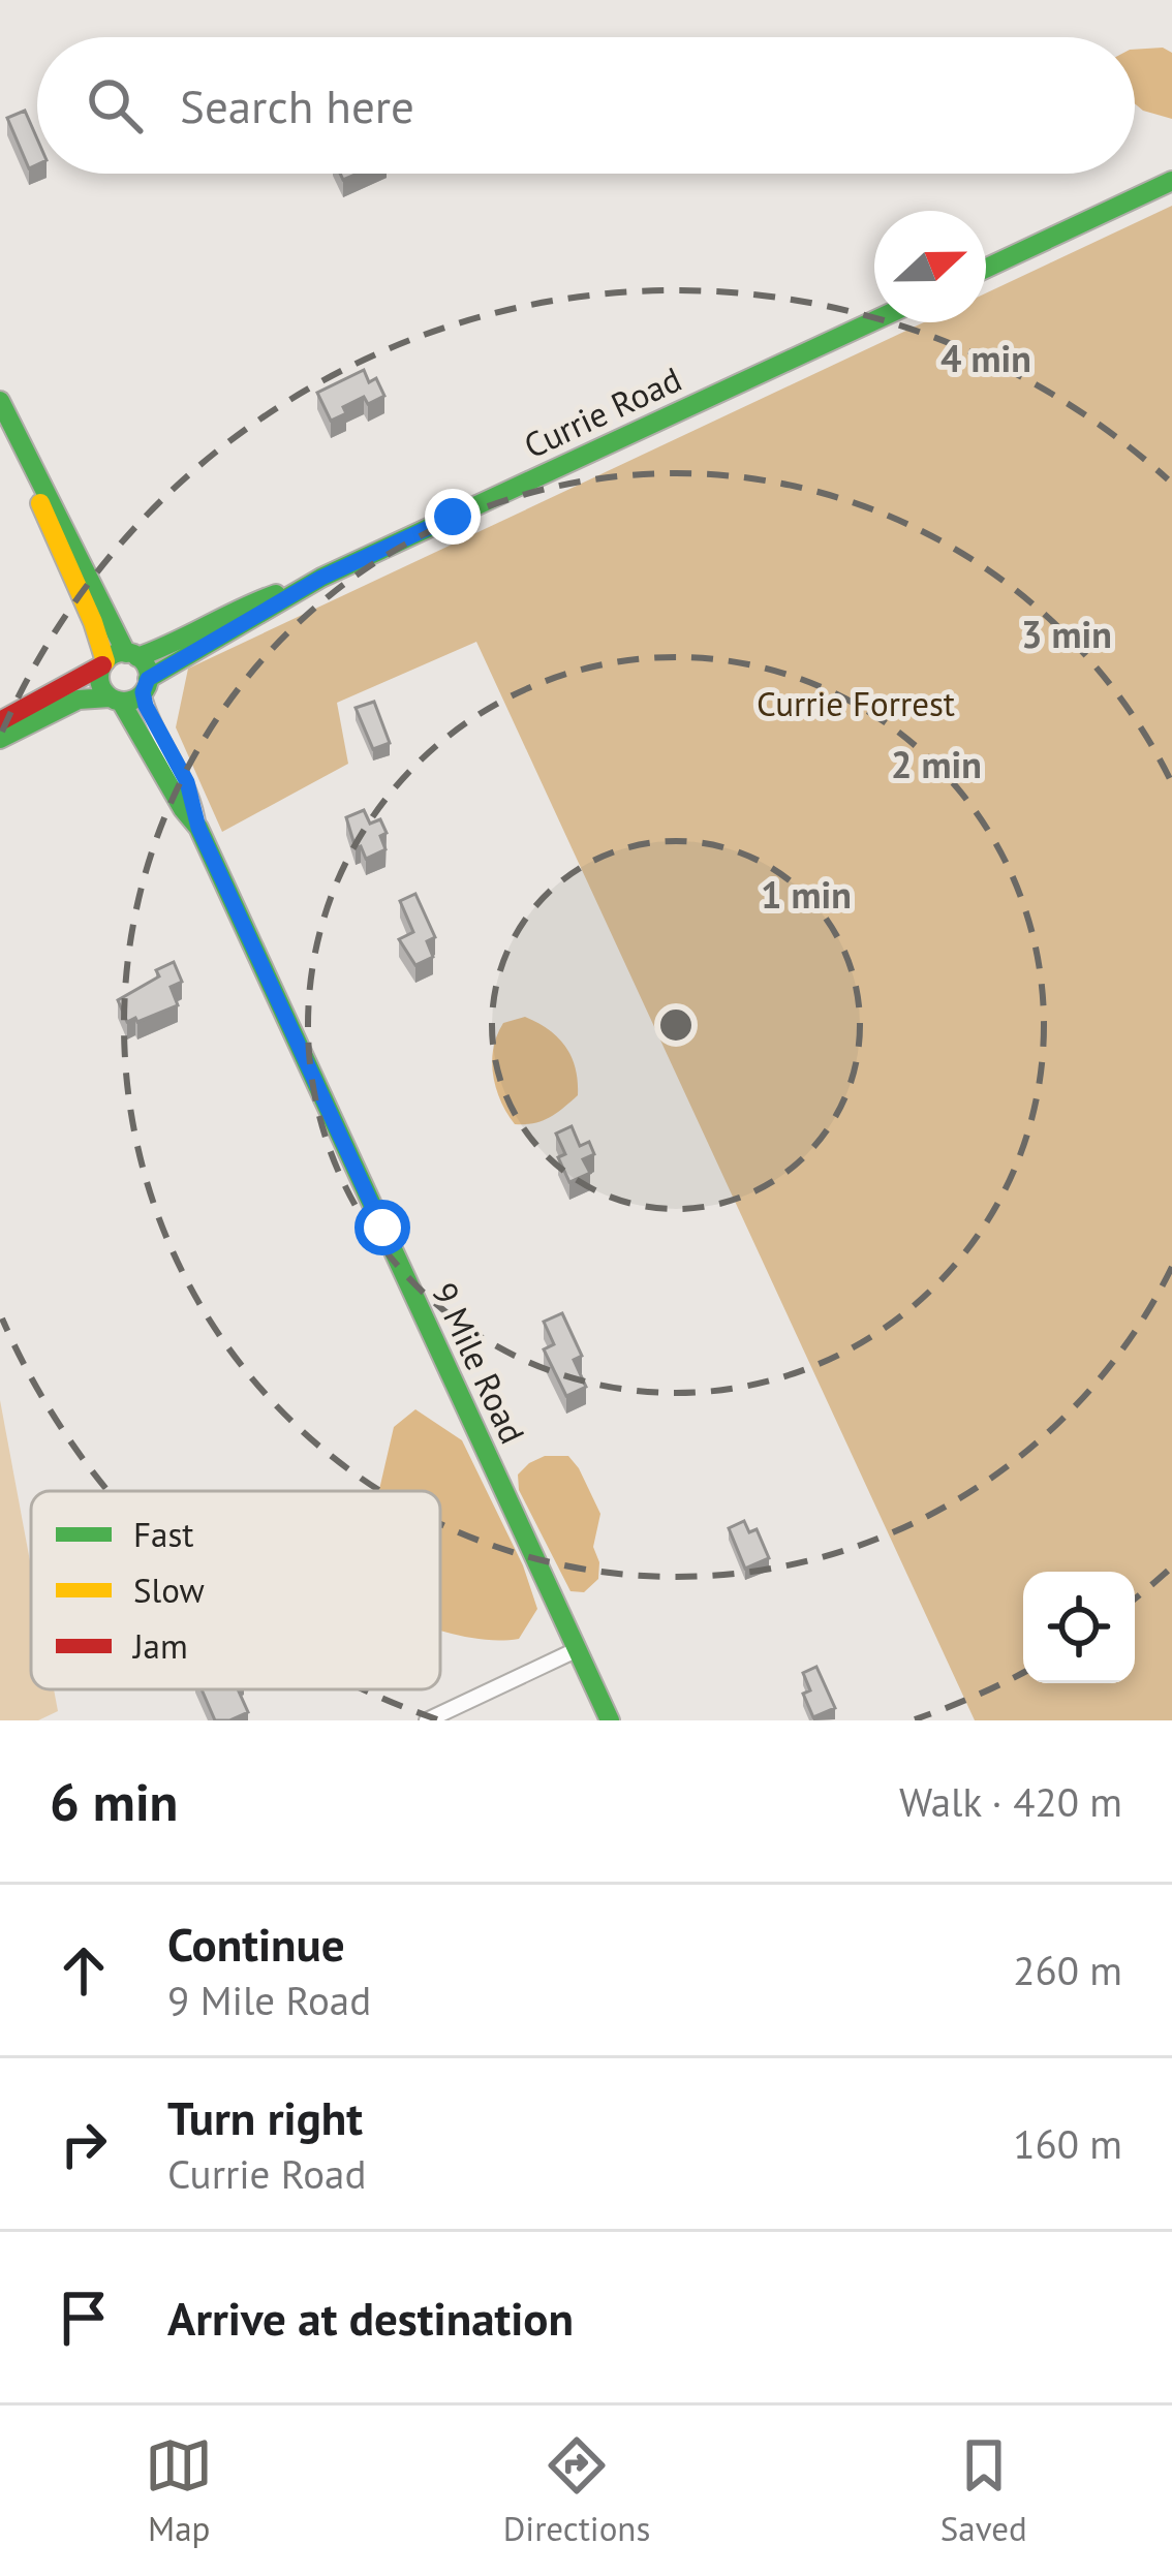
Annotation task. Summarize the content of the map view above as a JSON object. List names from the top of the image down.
{
  "streets": {
    "street": ["Currie Road", "9 Mile Road"]
  },
  "crossings": [
    ["Currie Road", "9 Mile Road"]
  ],
  "parks": ["Currie Forrest"],
  "legend": ["Fast", "Slow", "Jam"],
  "north": "right",
  "page": {
    "search": "Search here",
    "heading": ["6 min", "Walk · 420 m"],
    "list": [
      ["Continue", "9 Mile Road", "260 m"],
      ["Turn right", "Currie Road", "160 m"],
      "Arrive at destination"
    ],
    "nav": ["Map", "Directions", "Saved"]
  },
  "rings": [
    "4 min",
    "3 min",
    "2 min",
    "1 min"
  ]
}
